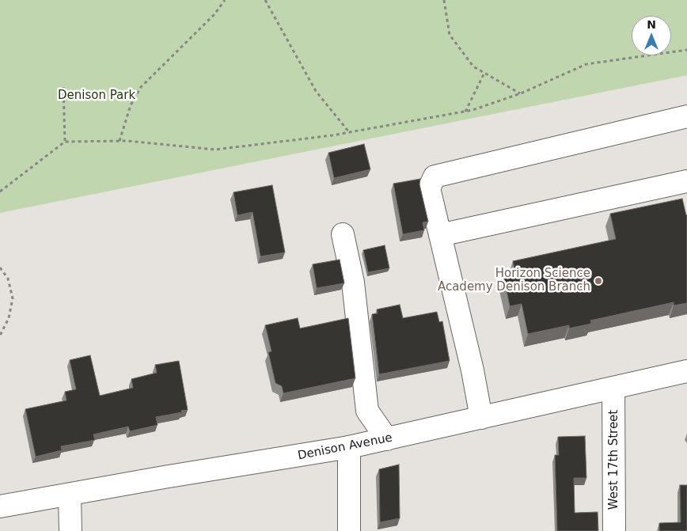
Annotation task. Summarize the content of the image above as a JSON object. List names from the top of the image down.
{
  "streets": {
    "main road": ["Denison Avenue", "West 17th Street"]
  },
  "crossings": [
    ["Denison Avenue", "West 17th Street"]
  ],
  "parks": ["Denison Park"],
  "places": ["Horizon Science Academy Denison Branch"],
  "north": "top"
}
